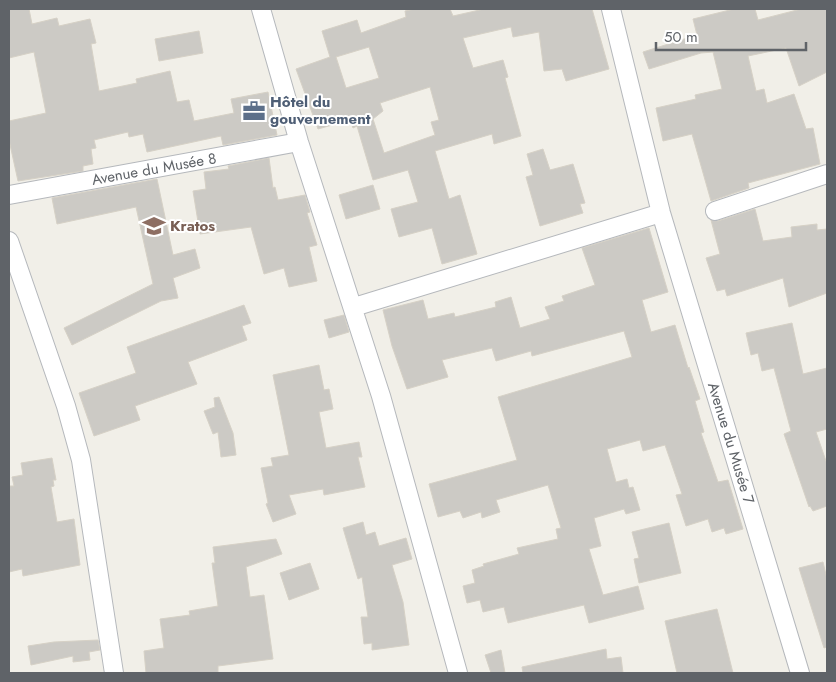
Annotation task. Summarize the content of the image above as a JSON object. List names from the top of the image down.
{
  "streets": {
    "street": ["Avenue du Musée 8", "Avenue du Musée 7"]
  },
  "places": {
    "office": ["Hôtel du gouvernement"],
    "school or university": ["Kratos"]
  },
  "scale_bar": "50 m"
}
